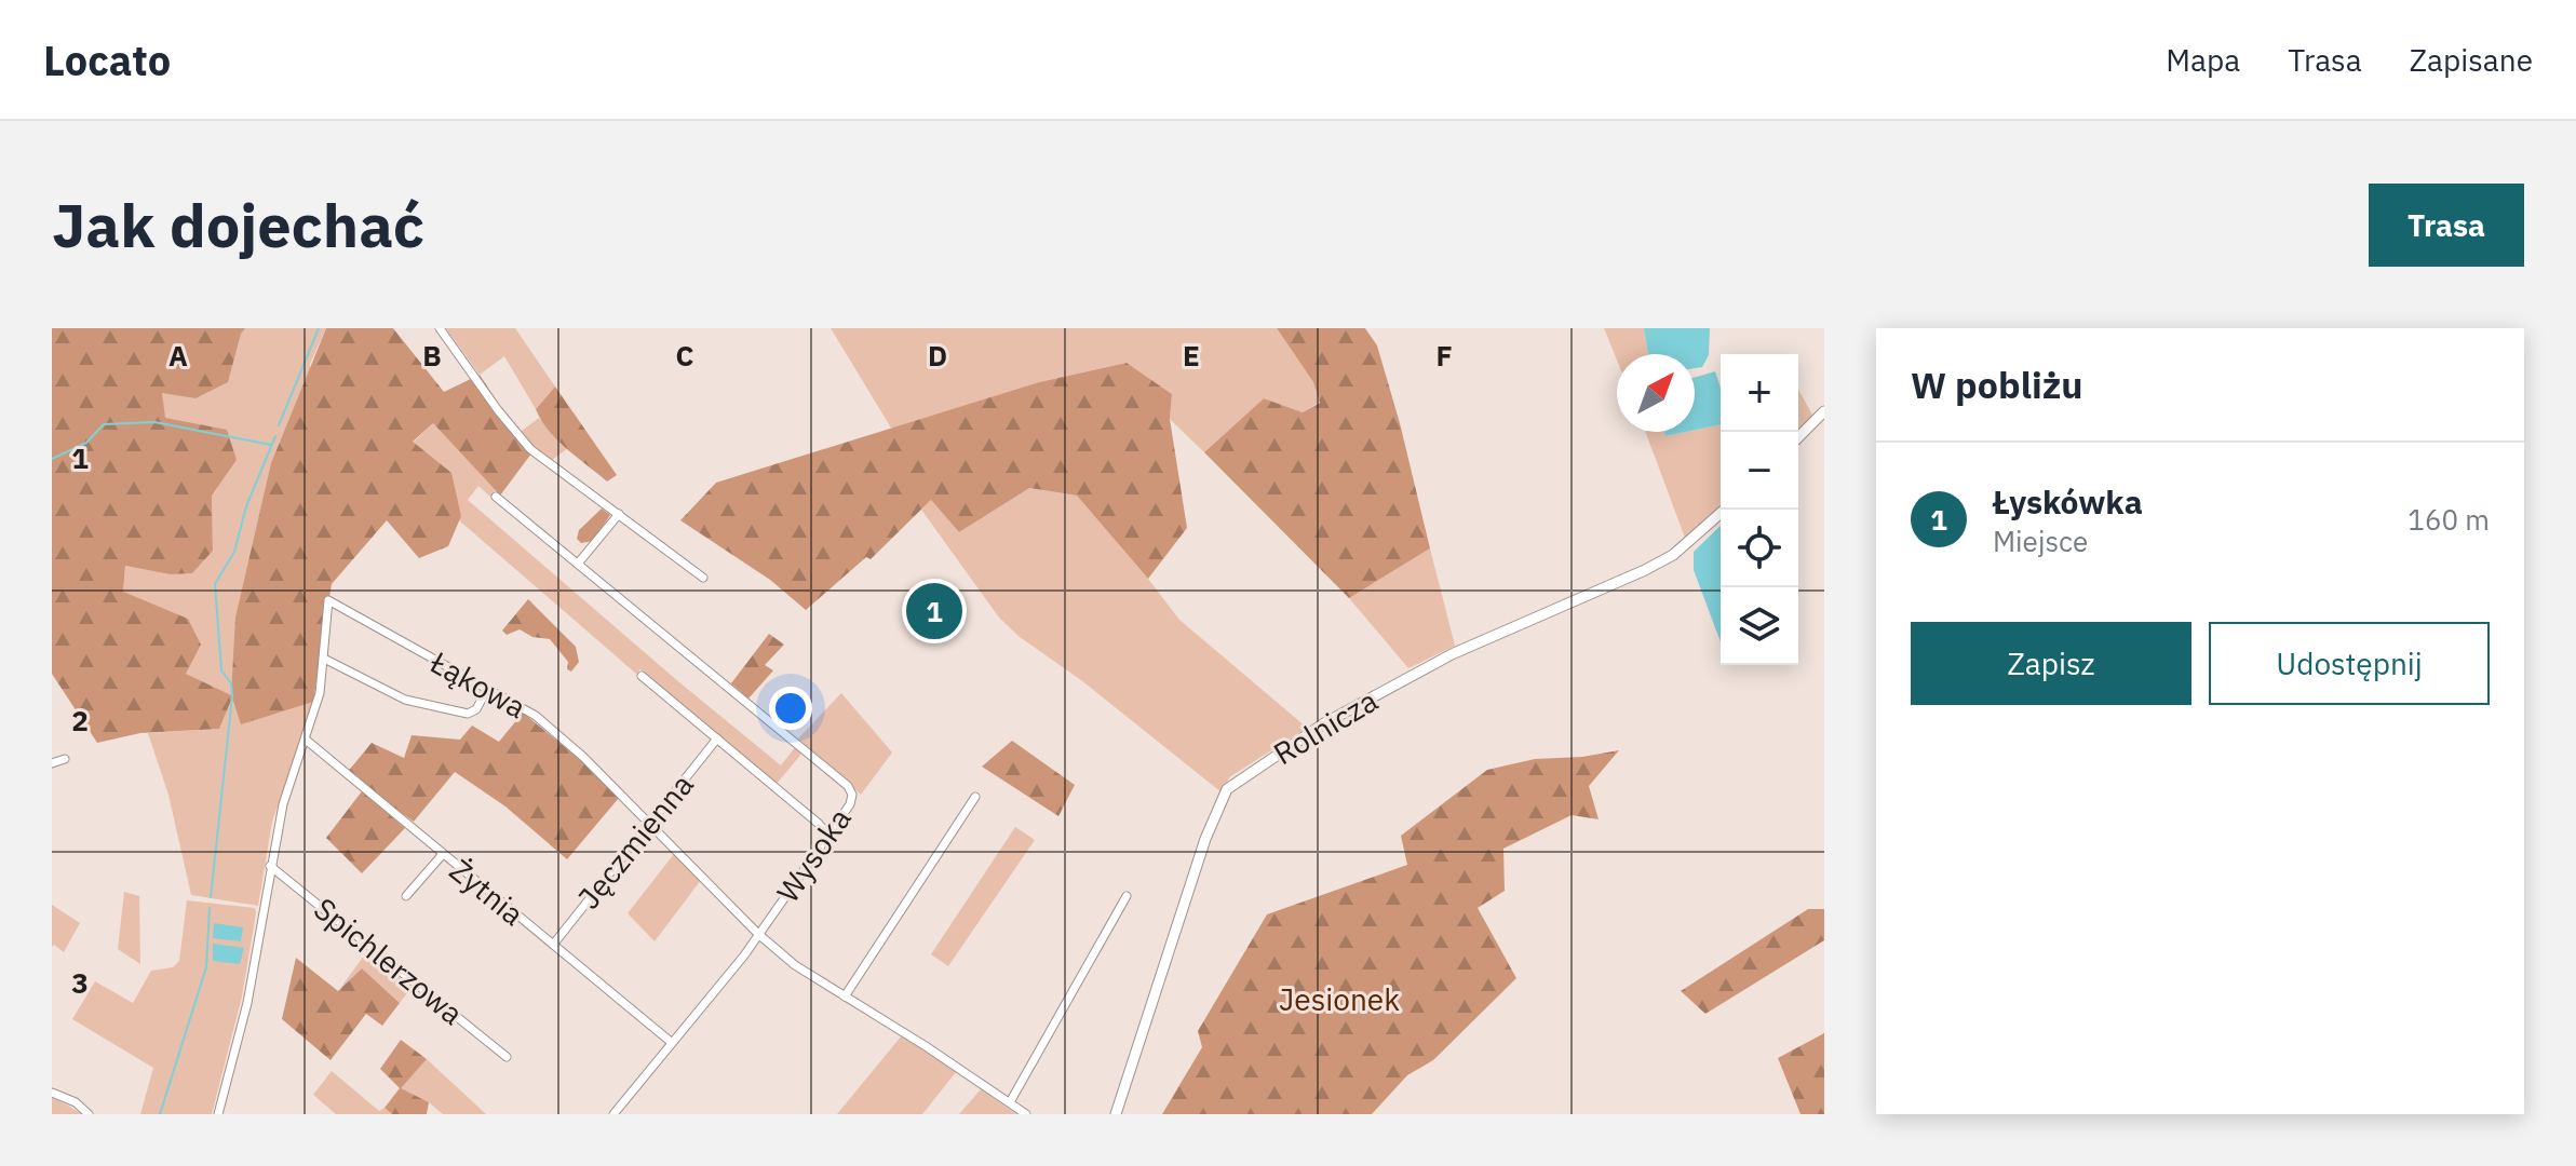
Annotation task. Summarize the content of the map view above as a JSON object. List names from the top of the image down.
{
  "streets": {
    "street": [
      "Łąkowa",
      "Rolnicza",
      "Jęczmienna",
      "Wysoka",
      "Żytnia",
      "Spichlerzowa"
    ]
  },
  "crossings": [
    ["Łąkowa", "Jęczmienna"],
    ["Łąkowa", "Wysoka"],
    ["Łąkowa", "Żytnia"],
    ["Łąkowa", "Spichlerzowa"],
    ["Jęczmienna", "Żytnia"],
    ["Wysoka", "Żytnia"]
  ],
  "parks": ["Jesionek"],
  "north": "top right",
  "page": {
    "header": "Locato",
    "nav": ["Mapa", "Trasa", "Zapisane"],
    "buttons": [
      "Trasa",
      ["Zapisz", "Udostępnij"]
    ],
    "title": "Jak dojechać",
    "heading": "W pobliżu",
    "map_buttons": ["+", "−"],
    "list": [
      {
        "mark": "1",
        "name": "Łyskówka",
        "note": "Miejsce",
        "value": "160 m"
      }
    ],
    "pins": "1"
  },
  "grid": {
    "columns": [
      "A",
      "B",
      "C",
      "D",
      "E",
      "F"
    ],
    "rows": ["1", "2", "3"]
  }
}
